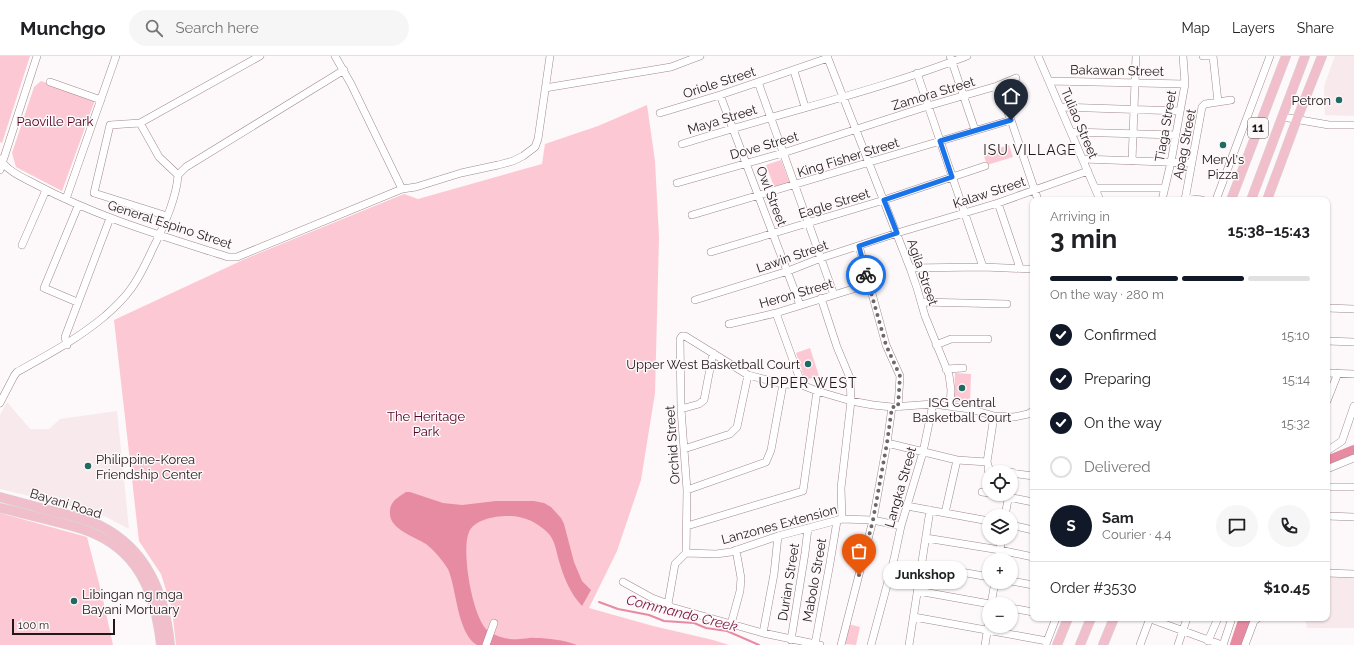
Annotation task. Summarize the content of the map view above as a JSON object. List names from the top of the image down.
{
  "streets": {
    "main road": ["11", "Bayani Road"],
    "street": [
      "Bakawan Street",
      "Oriole Street",
      "Zamora Street",
      "Maya Street",
      "Tuliao Street",
      "Tiaga Street",
      "Apag Street",
      "Dove Street",
      "King Fisher Street",
      "Kalaw Street",
      "Owl Street",
      "Eagle Street",
      "General Espino Street",
      "Lawin Street",
      "Agila Street",
      "Heron Street",
      "Orchid Street",
      "Langka Street",
      "Lanzones Extension",
      "Mabolo Street",
      "Durian Street"
    ]
  },
  "crossings": [
    ["Bakawan Street", "Tuliao Street"],
    ["Bakawan Street", "Tiaga Street"],
    ["Oriole Street", "Maya Street"],
    ["Oriole Street", "Owl Street"],
    ["Oriole Street", "Agila Street"],
    ["Zamora Street", "Dove Street"],
    ["Zamora Street", "Agila Street"],
    ["Maya Street", "Dove Street"],
    ["Maya Street", "King Fisher Street"],
    ["Maya Street", "Owl Street"],
    ["Maya Street", "Eagle Street"],
    ["Maya Street", "Lawin Street"],
    ["Maya Street", "Agila Street"],
    ["Maya Street", "Heron Street"],
    ["Tuliao Street", "Kalaw Street"],
    ["Dove Street", "Owl Street"],
    ["Dove Street", "Agila Street"],
    ["King Fisher Street", "Owl Street"],
    ["King Fisher Street", "Agila Street"],
    ["Kalaw Street", "Lawin Street"],
    ["Kalaw Street", "Agila Street"],
    ["Owl Street", "Eagle Street"],
    ["Owl Street", "Lawin Street"],
    ["Owl Street", "Heron Street"],
    ["Eagle Street", "Agila Street"],
    ["Lawin Street", "Agila Street"],
    ["Heron Street", "Mabolo Street"],
    ["Orchid Street", "Lanzones Extension"],
    ["Langka Street", "Lanzones Extension"],
    ["Lanzones Extension", "Mabolo Street"],
    ["Lanzones Extension", "Durian Street"]
  ],
  "districts": ["ISU VILLAGE", "UPPER WEST"],
  "water": ["Commando Creek"],
  "parks": ["Paoville Park", "The Heritage Park"],
  "places": [
    "Petron",
    "Meryl's Pizza",
    "Upper West Basketball Court",
    "ISG Central Basketball Court",
    "Philippine-Korea Friendship Center",
    "Junkshop",
    "Libingan ng mga Bayani Mortuary"
  ],
  "scale_bar": "100 m",
  "page": {
    "header": "Munchgo",
    "search": "Search here",
    "nav": ["Map", "Layers", "Share"],
    "heading": ["3 min", "Arriving in", "15:38–15:43"],
    "panel": [
      "Sam",
      "Courier · 4.4",
      "Order #3530",
      "$10.45"
    ],
    "bar": "On the way · 280 m",
    "list": [
      ["Confirmed", "15:10"],
      ["Preparing", "15:14"],
      ["On the way", "15:32"],
      "Delivered"
    ],
    "map_buttons": ["+", "−"],
    "round": "S",
    "bubble": "Junkshop",
    "scale": "100 m"
  }
}
